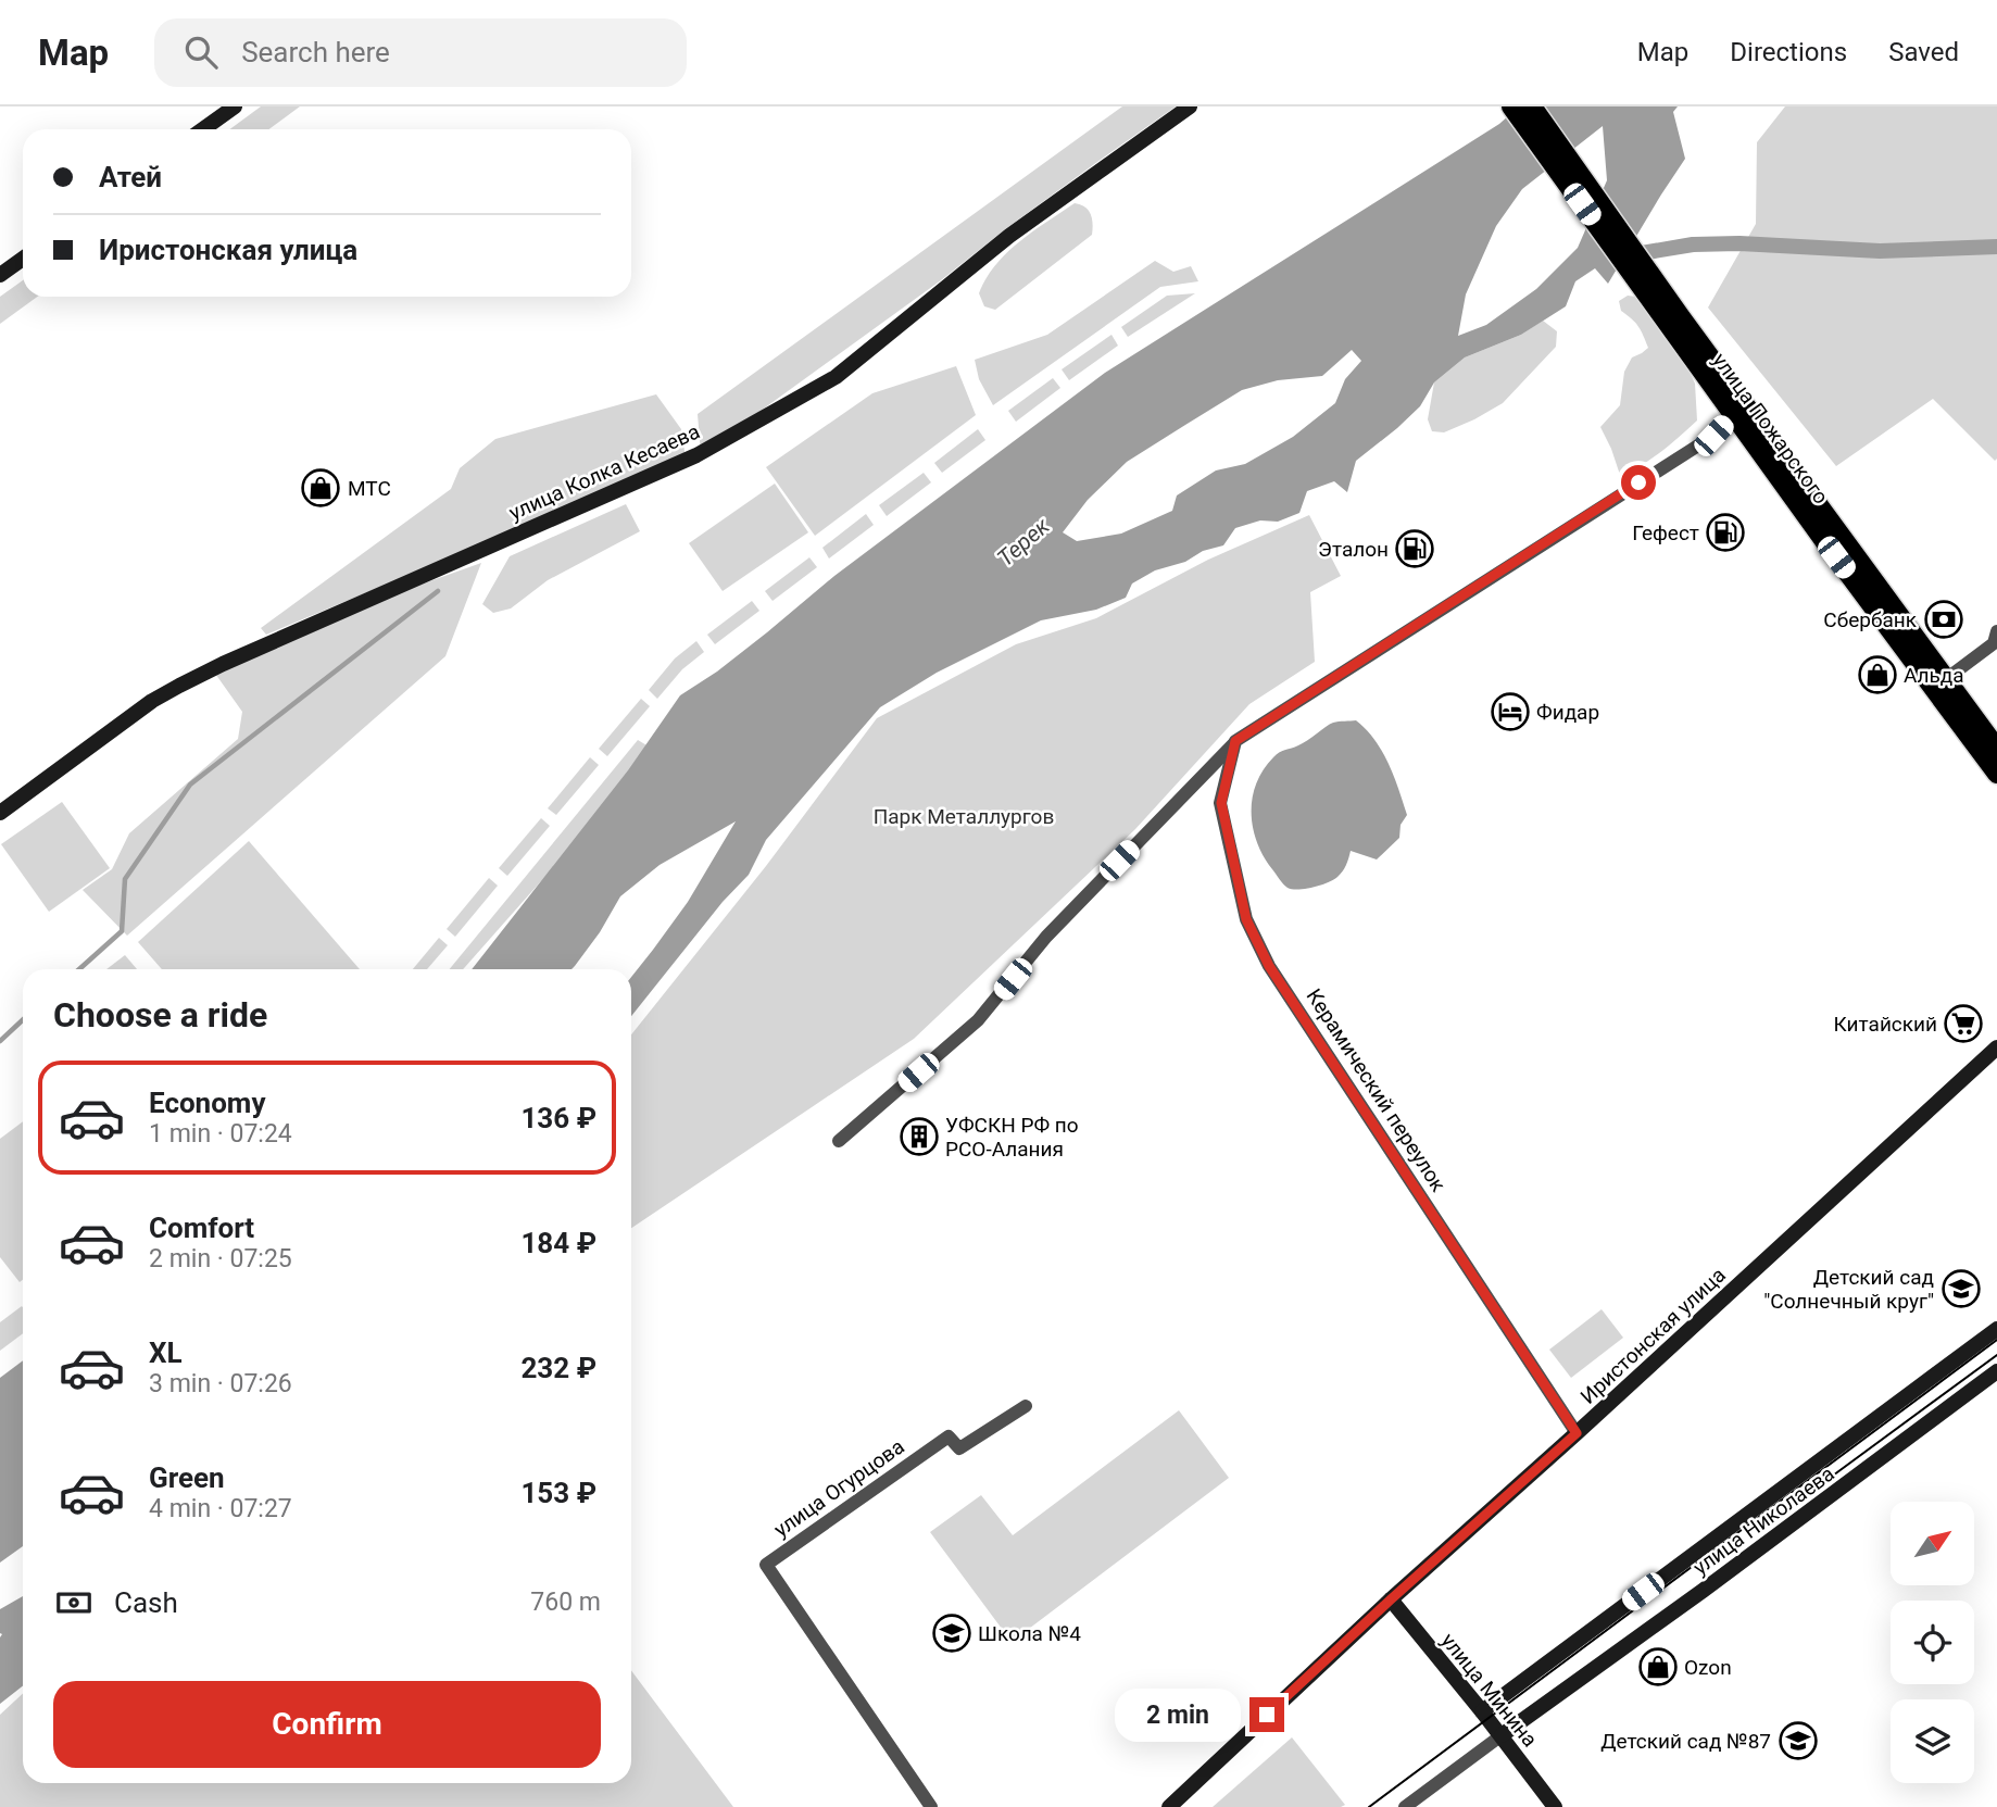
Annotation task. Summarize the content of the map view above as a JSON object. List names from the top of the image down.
{
  "streets": {
    "main road": ["улица Пожарского"],
    "street": [
      "улица Колка Кесаева",
      "Керамический переулок",
      "Иристонская улица",
      "улица Огурцова",
      "улица Николаева",
      "улица Минина"
    ]
  },
  "crossings": [
    ["Керамический переулок", "Иристонская улица"],
    ["Иристонская улица", "улица Минина"],
    ["улица Николаева", "улица Минина"]
  ],
  "water": ["Терек"],
  "parks": ["Парк Металлургов"],
  "places": {
    "shop": ["МТС", "Альда", "Ozon"],
    "fuel station": ["Гефест", "Эталон"],
    "bank": ["Сбербанк"],
    "hotel": ["Фидар"],
    "supermarket": ["Китайский"],
    "building": ["УФСКН РФ по РСО-Алания"],
    "school or university": ["Детский сад \"Солнечный круг\"", "Школа №4", "Детский сад №87"]
  },
  "north": "top right",
  "page": {
    "header": "Map",
    "search": "Search here",
    "nav": ["Map", "Directions", "Saved"],
    "banner": ["Атей", "Иристонская улица"],
    "heading": "Choose a ride",
    "list": [
      {
        "name": "Economy",
        "note": "1 min · 07:24",
        "value": "136 ₽"
      },
      {
        "name": "Comfort",
        "note": "2 min · 07:25",
        "value": "184 ₽"
      },
      {
        "name": "XL",
        "note": "3 min · 07:26",
        "value": "232 ₽"
      },
      {
        "name": "Green",
        "note": "4 min · 07:27",
        "value": "153 ₽"
      }
    ],
    "pay": ["Cash", "760 m"],
    "buttons": "Confirm",
    "bubble": "2 min"
  }
}
